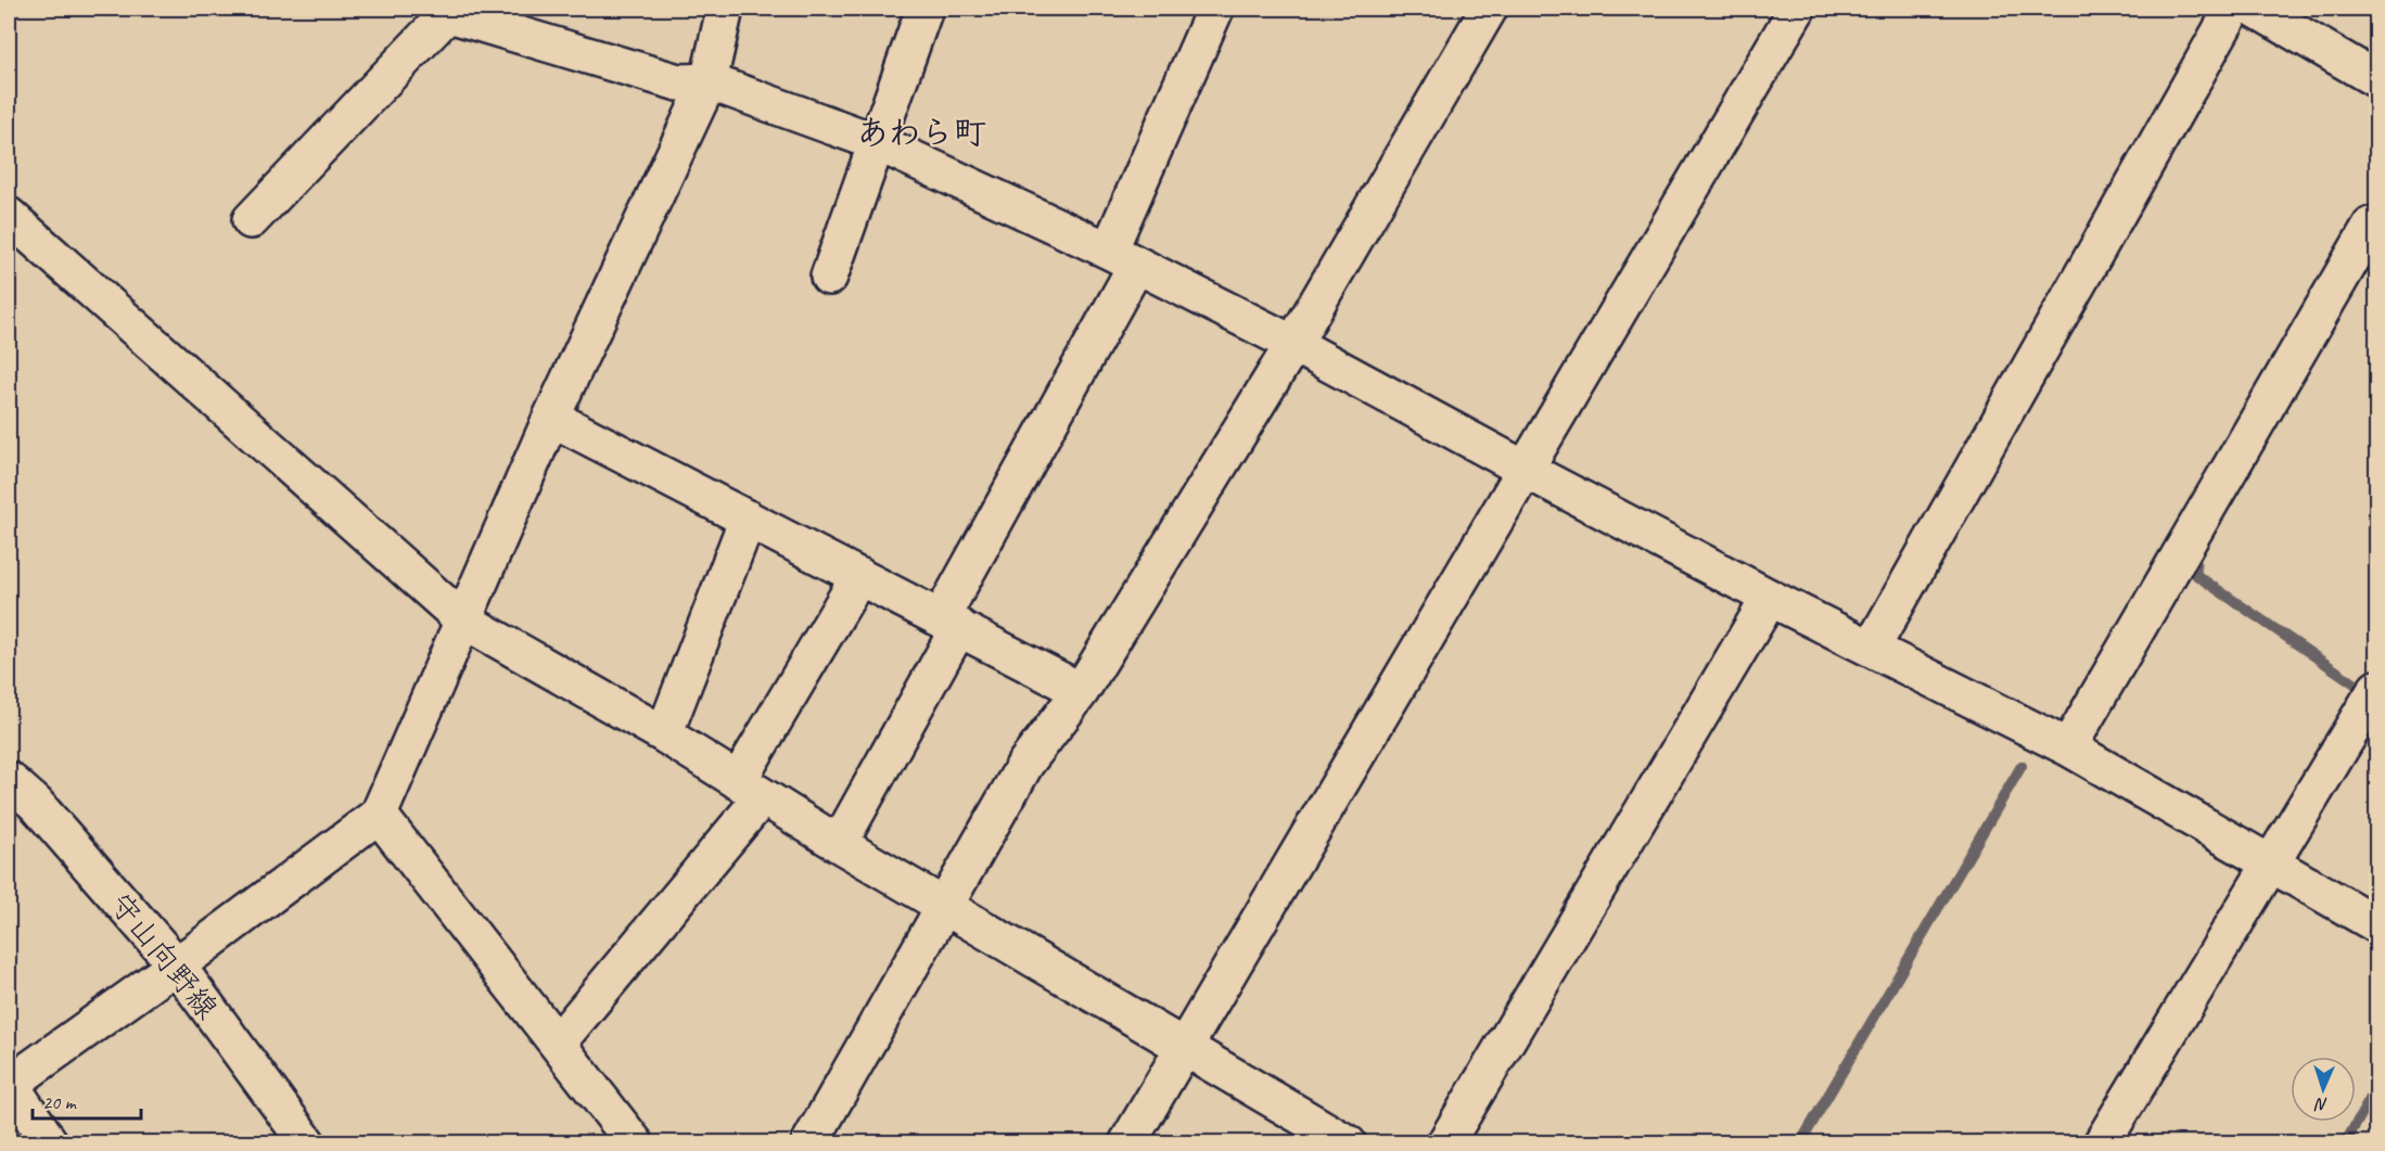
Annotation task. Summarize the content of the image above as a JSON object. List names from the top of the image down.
{
  "streets": {
    "street": ["守山向野線"]
  },
  "districts": ["あわら町"],
  "scale_bar": "20 m",
  "north": "bottom"
}
